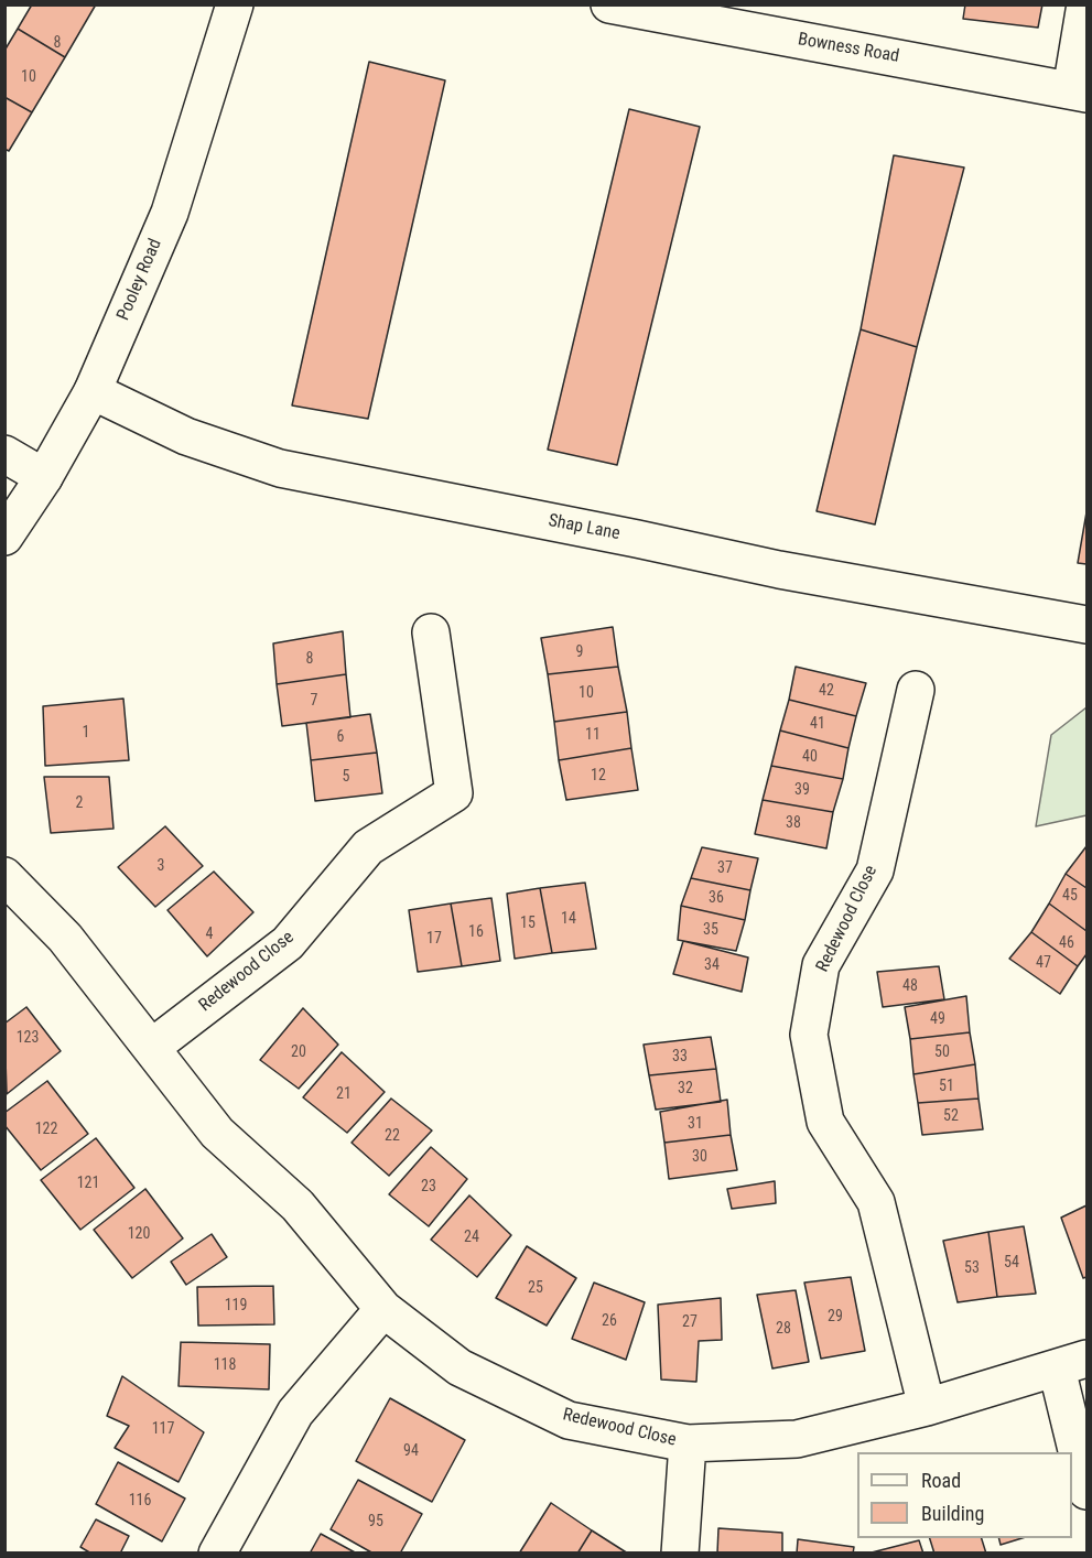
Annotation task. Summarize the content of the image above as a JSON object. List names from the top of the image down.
{
  "streets": {
    "street": [
      "Bowness Road",
      "Pooley Road",
      "Shap Lane",
      "Redewood Close"
    ]
  },
  "crossings": [
    ["Pooley Road", "Shap Lane"]
  ],
  "house_numbers": [
    "8",
    "10",
    "9",
    "8",
    "42",
    "10",
    "7",
    "41",
    "1",
    "11",
    "6",
    "40",
    "12",
    "5",
    "39",
    "2",
    "38",
    "3",
    "37",
    "45",
    "36",
    "14",
    "15",
    "35",
    "16",
    "4",
    "17",
    "46",
    "47",
    "34",
    "48",
    "49",
    "123",
    "20",
    "50",
    "33",
    "51",
    "32",
    "21",
    "52",
    "31",
    "122",
    "22",
    "30",
    "121",
    "23",
    "120",
    "24",
    "54",
    "53",
    "25",
    "119",
    "29",
    "26",
    "27",
    "28",
    "118",
    "117",
    "94",
    "116",
    "95"
  ],
  "legend": ["Road", "Building"]
}
